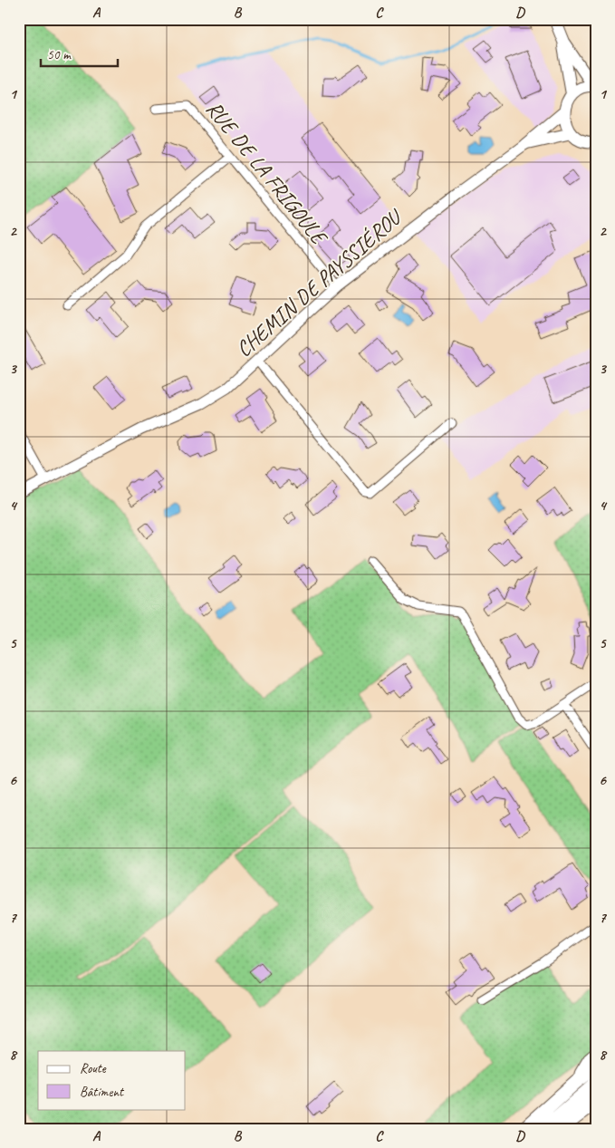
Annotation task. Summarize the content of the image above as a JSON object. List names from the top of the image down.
{
  "streets": {
    "main road": ["CHEMIN DE PAYSSIÉROU"],
    "street": ["RUE DE LA FRIGOULE"]
  },
  "crossings": [
    ["RUE DE LA FRIGOULE", "CHEMIN DE PAYSSIÉROU"]
  ],
  "legend": ["Route", "Bâtiment"],
  "scale_bar": "50 m",
  "grid": {
    "columns": [
      "A",
      "B",
      "C",
      "D"
    ],
    "rows": [
      "1",
      "2",
      "3",
      "4",
      "5",
      "6",
      "7",
      "8"
    ]
  }
}
